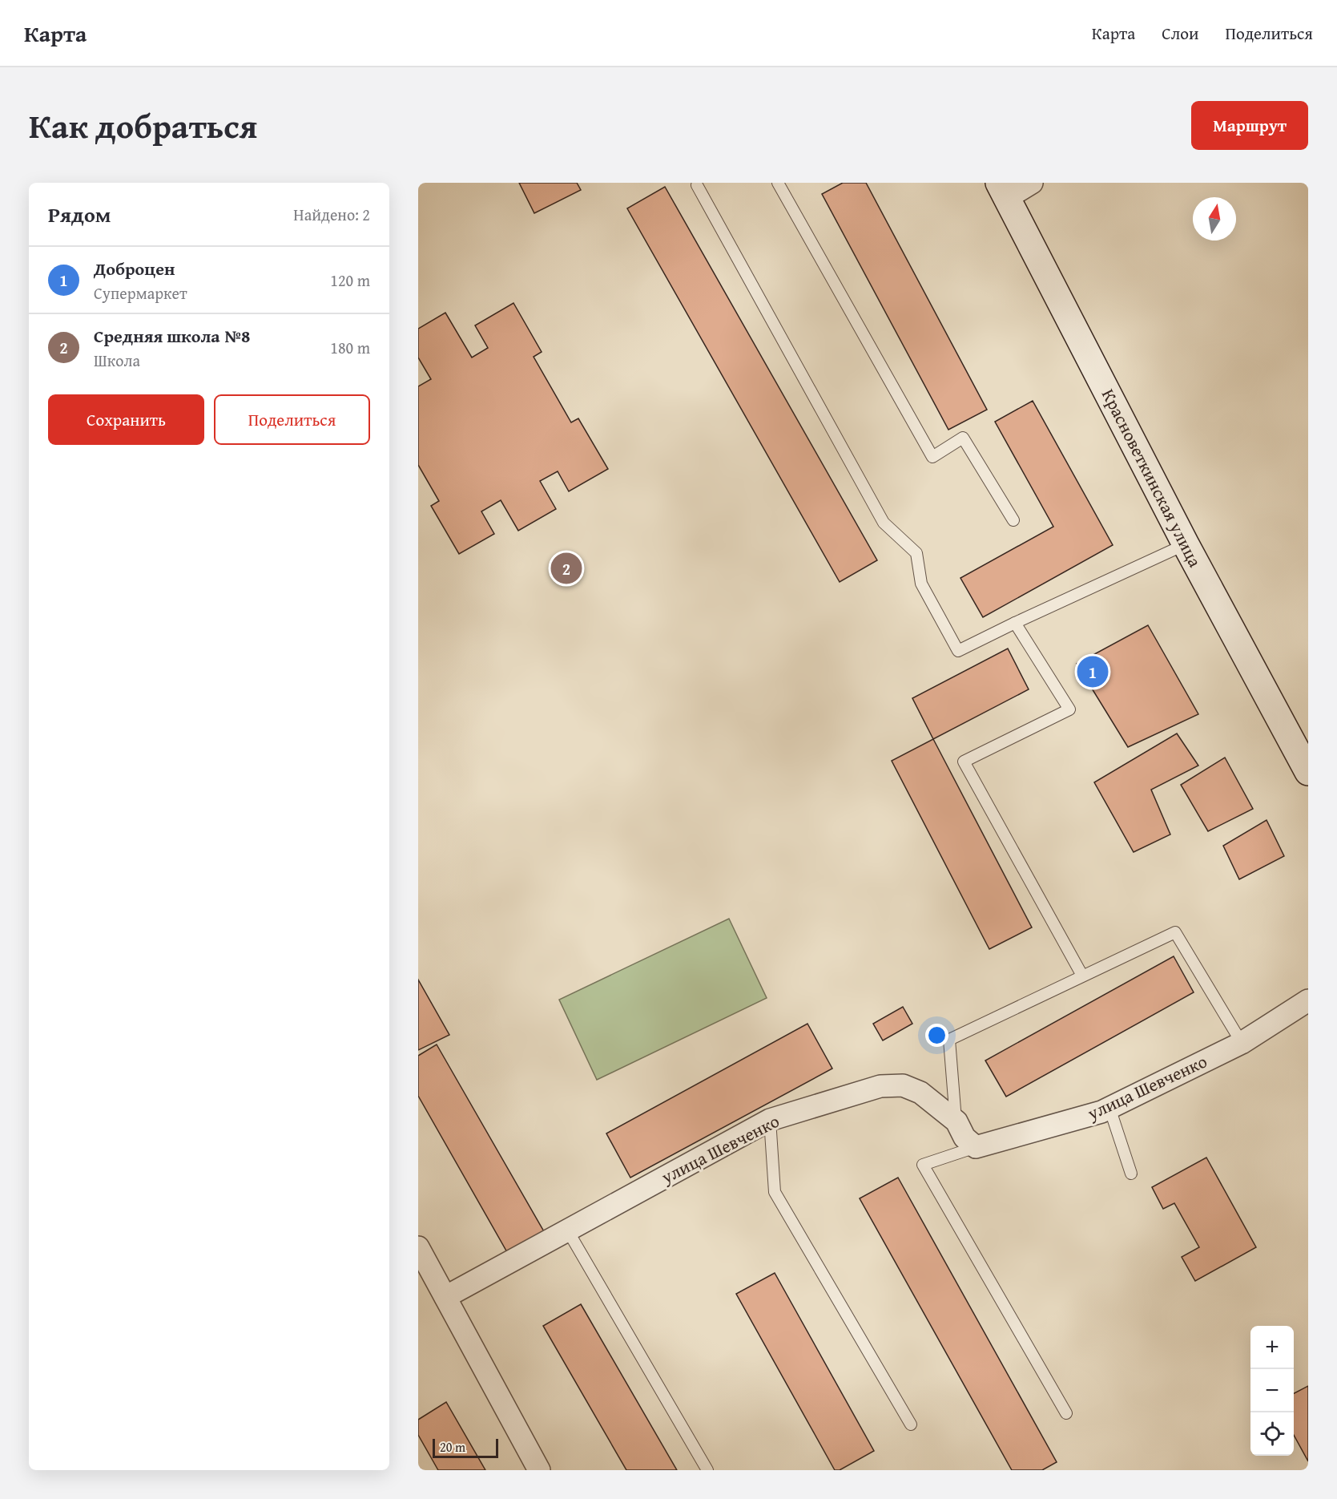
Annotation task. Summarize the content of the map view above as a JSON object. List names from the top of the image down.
{
  "streets": {
    "main road": ["Красноветкинская улица"],
    "street": ["улица Шевченко"]
  },
  "scale_bar": "20 m",
  "north": "top",
  "page": {
    "header": "Карта",
    "nav": ["Карта", "Слои", "Поделиться"],
    "title": "Как добраться",
    "buttons": [
      "Маршрут",
      ["Сохранить", "Поделиться"]
    ],
    "heading": ["Рядом", "Найдено: 2"],
    "list": [
      {
        "mark": "1",
        "name": "Доброцен",
        "note": "Супермаркет",
        "value": "120 m"
      },
      {
        "mark": "2",
        "name": "Средняя школа №8",
        "note": "Школа",
        "value": "180 m"
      }
    ],
    "pins": ["2", "1"],
    "map_buttons": ["+", "−"],
    "scale": "20 m"
  }
}
